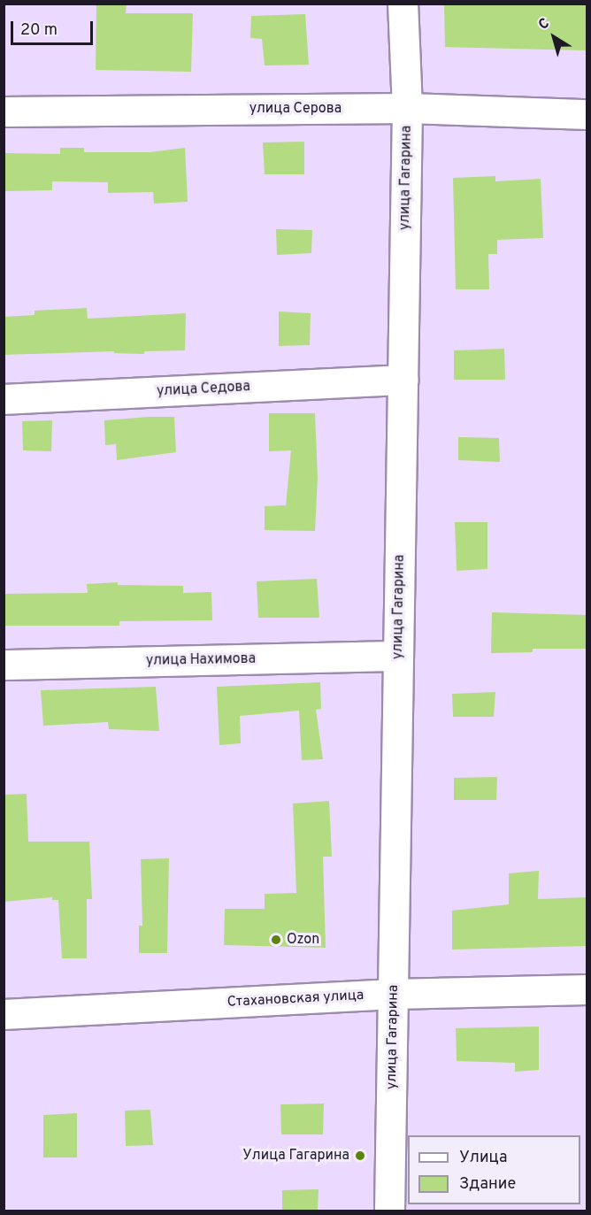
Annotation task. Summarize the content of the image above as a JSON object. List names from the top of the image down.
{
  "streets": {
    "street": [
      "улица Серова",
      "улица Гагарина",
      "улица Седова",
      "улица Нахимова",
      "Стахановская улица"
    ]
  },
  "crossings": [
    ["улица Серова", "улица Гагарина"],
    ["улица Гагарина", "улица Седова"],
    ["улица Гагарина", "улица Нахимова"],
    ["улица Гагарина", "Стахановская улица"]
  ],
  "places": ["Ozon", "Улица Гагарина"],
  "legend": ["Улица", "Здание"],
  "scale_bar": "20 m",
  "north": "top left"
}
